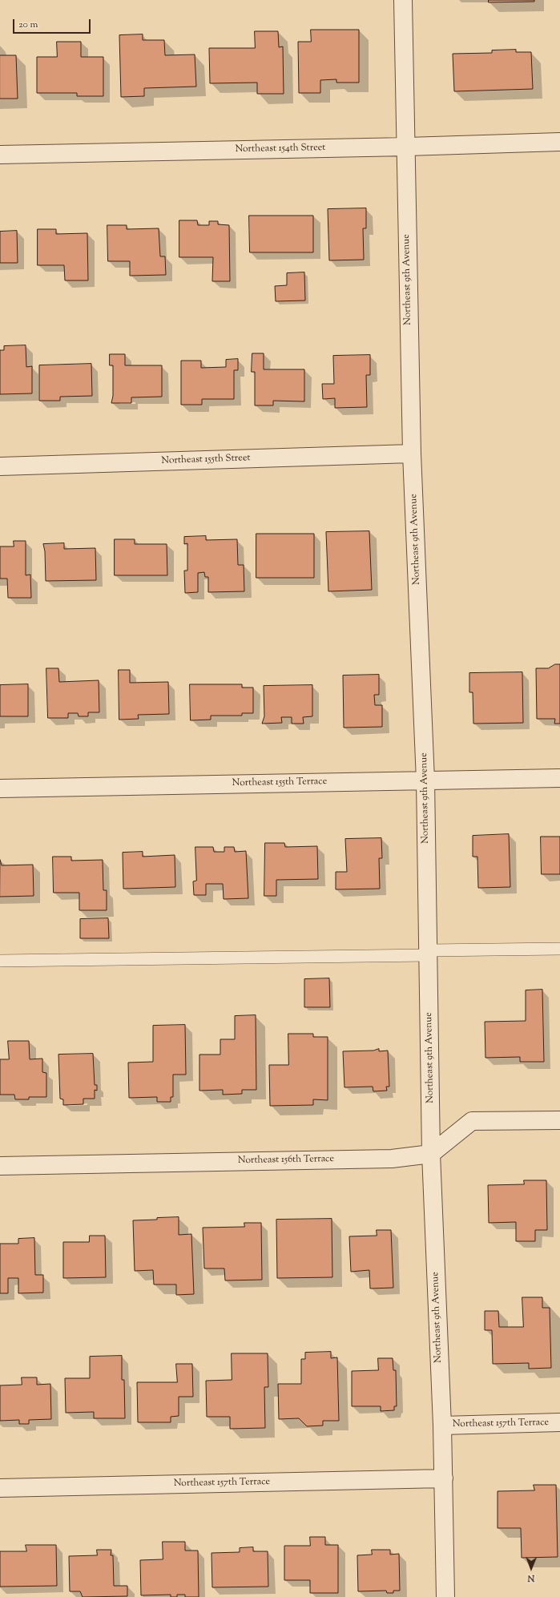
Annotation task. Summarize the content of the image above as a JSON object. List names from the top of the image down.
{
  "streets": {
    "street": [
      "Northeast 154th Street",
      "Northeast 9th Avenue",
      "Northeast 155th Street",
      "Northeast 155th Terrace",
      "Northeast 156th Terrace",
      "Northeast 157th Terrace"
    ]
  },
  "crossings": [
    ["Northeast 154th Street", "Northeast 9th Avenue"],
    ["Northeast 9th Avenue", "Northeast 155th Street"],
    ["Northeast 9th Avenue", "Northeast 155th Terrace"],
    ["Northeast 9th Avenue", "Northeast 156th Terrace"],
    ["Northeast 9th Avenue", "Northeast 157th Terrace"]
  ],
  "scale_bar": "20 m",
  "north": "bottom"
}
